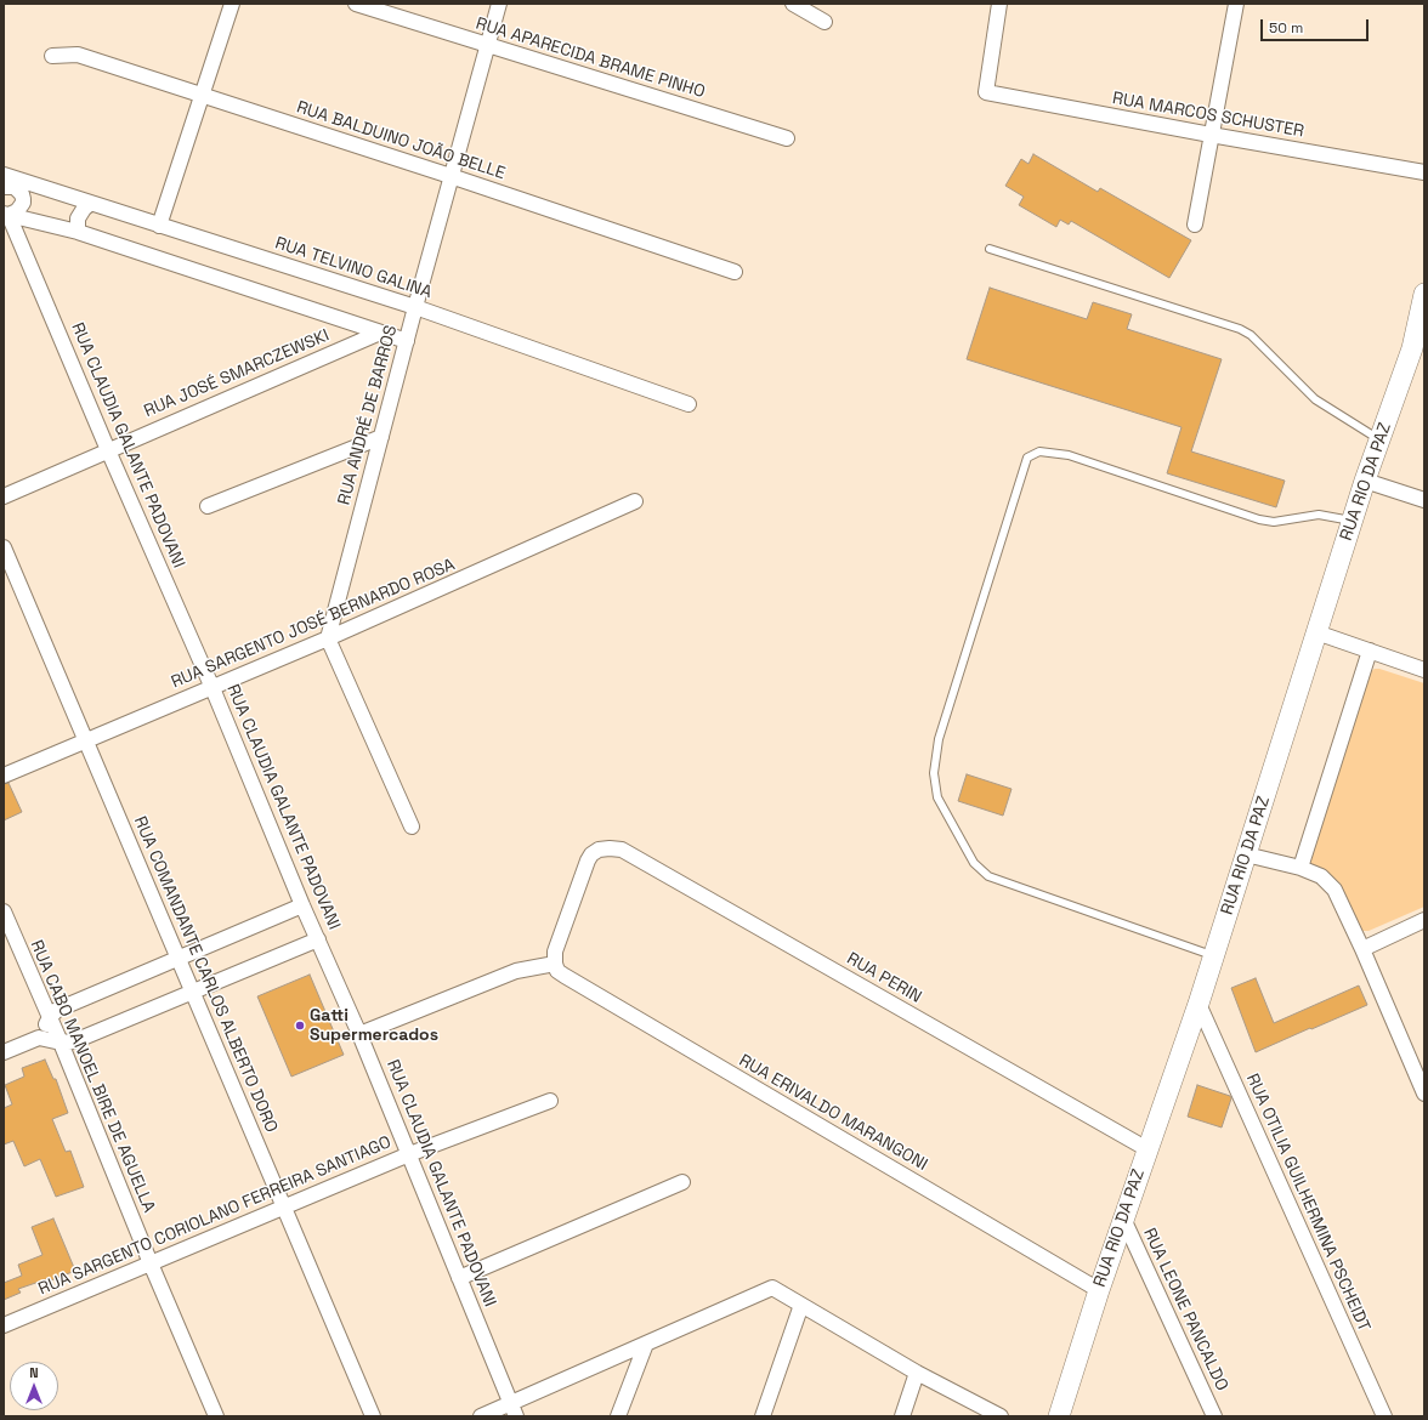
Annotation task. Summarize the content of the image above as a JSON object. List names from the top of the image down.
{
  "streets": {
    "main road": ["RUA RIO DA PAZ"],
    "street": [
      "RUA APARECIDA BRAME PINHO",
      "RUA MARCOS SCHUSTER",
      "RUA BALDUINO JOÃO BELLE",
      "RUA TELVINO GALINA",
      "RUA JOSÉ SMARCZEWSKI",
      "RUA ANDRÉ DE BARROS",
      "RUA CLAUDIA GALANTE PADOVANI",
      "RUA SARGENTO JOSÉ BERNARDO ROSA",
      "RUA COMANDANTE CARLOS ALBERTO DORO",
      "RUA PERIN",
      "RUA CABO MANOEL BIRE DE AGUELLA",
      "RUA ERIVALDO MARANGONI",
      "RUA OTILIA GUILHERMINA PSCHEIDT",
      "RUA SARGENTO CORIOLANO FERREIRA SANTIAGO",
      "RUA LEONE PANCALDO"
    ]
  },
  "crossings": [
    ["RUA APARECIDA BRAME PINHO", "RUA ANDRÉ DE BARROS"],
    ["RUA BALDUINO JOÃO BELLE", "RUA ANDRÉ DE BARROS"],
    ["RUA TELVINO GALINA", "RUA ANDRÉ DE BARROS"],
    ["RUA JOSÉ SMARCZEWSKI", "RUA CLAUDIA GALANTE PADOVANI"],
    ["RUA ANDRÉ DE BARROS", "RUA SARGENTO JOSÉ BERNARDO ROSA"],
    ["RUA CLAUDIA GALANTE PADOVANI", "RUA SARGENTO JOSÉ BERNARDO ROSA"],
    ["RUA CLAUDIA GALANTE PADOVANI", "RUA SARGENTO CORIOLANO FERREIRA SANTIAGO"],
    ["RUA RIO DA PAZ", "RUA PERIN"],
    ["RUA RIO DA PAZ", "RUA ERIVALDO MARANGONI"],
    ["RUA RIO DA PAZ", "RUA OTILIA GUILHERMINA PSCHEIDT"],
    ["RUA RIO DA PAZ", "RUA LEONE PANCALDO"],
    ["RUA SARGENTO JOSÉ BERNARDO ROSA", "RUA COMANDANTE CARLOS ALBERTO DORO"],
    ["RUA COMANDANTE CARLOS ALBERTO DORO", "RUA SARGENTO CORIOLANO FERREIRA SANTIAGO"],
    ["RUA PERIN", "RUA ERIVALDO MARANGONI"],
    ["RUA CABO MANOEL BIRE DE AGUELLA", "RUA SARGENTO CORIOLANO FERREIRA SANTIAGO"]
  ],
  "places": ["Gatti Supermercados"],
  "scale_bar": "50 m",
  "north": "top"
}
